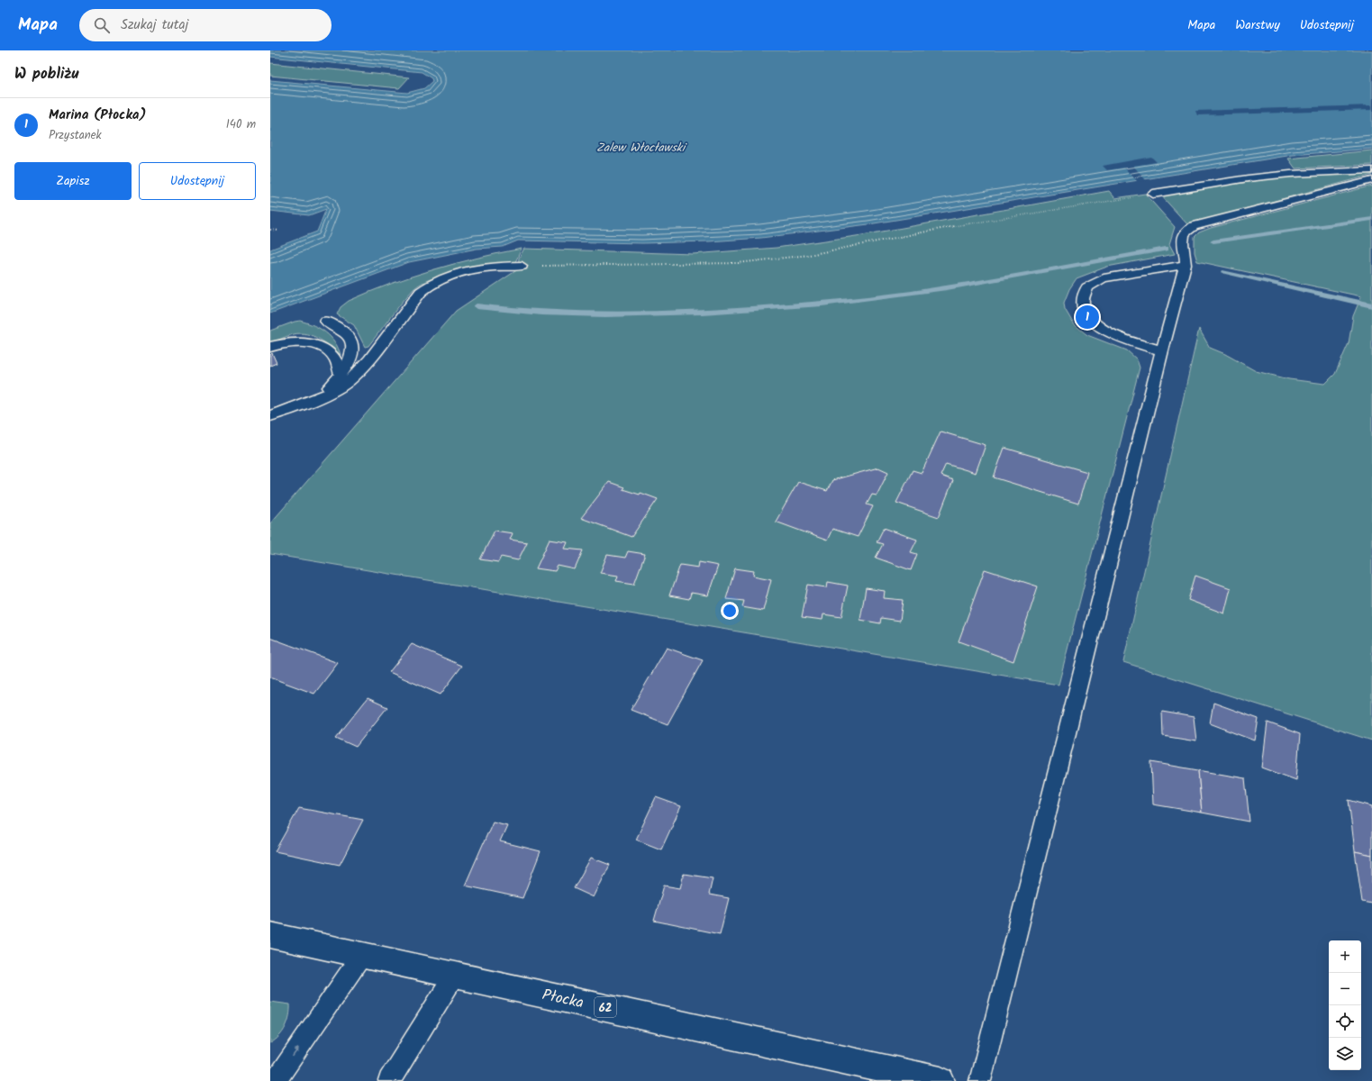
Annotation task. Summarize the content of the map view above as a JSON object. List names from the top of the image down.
{
  "streets": {
    "main road": ["Płocka", "62"]
  },
  "water": ["Zalew Włocławski"],
  "page": {
    "header": "Mapa",
    "search": "Szukaj tutaj",
    "nav": ["Mapa", "Warstwy", "Udostępnij"],
    "heading": "W pobliżu",
    "list": [
      {
        "mark": "1",
        "name": "Marina (Płocka)",
        "note": "Przystanek",
        "value": "140 m"
      }
    ],
    "buttons": ["Zapisz", "Udostępnij"],
    "pins": "1",
    "map_buttons": ["+", "−"]
  }
}
